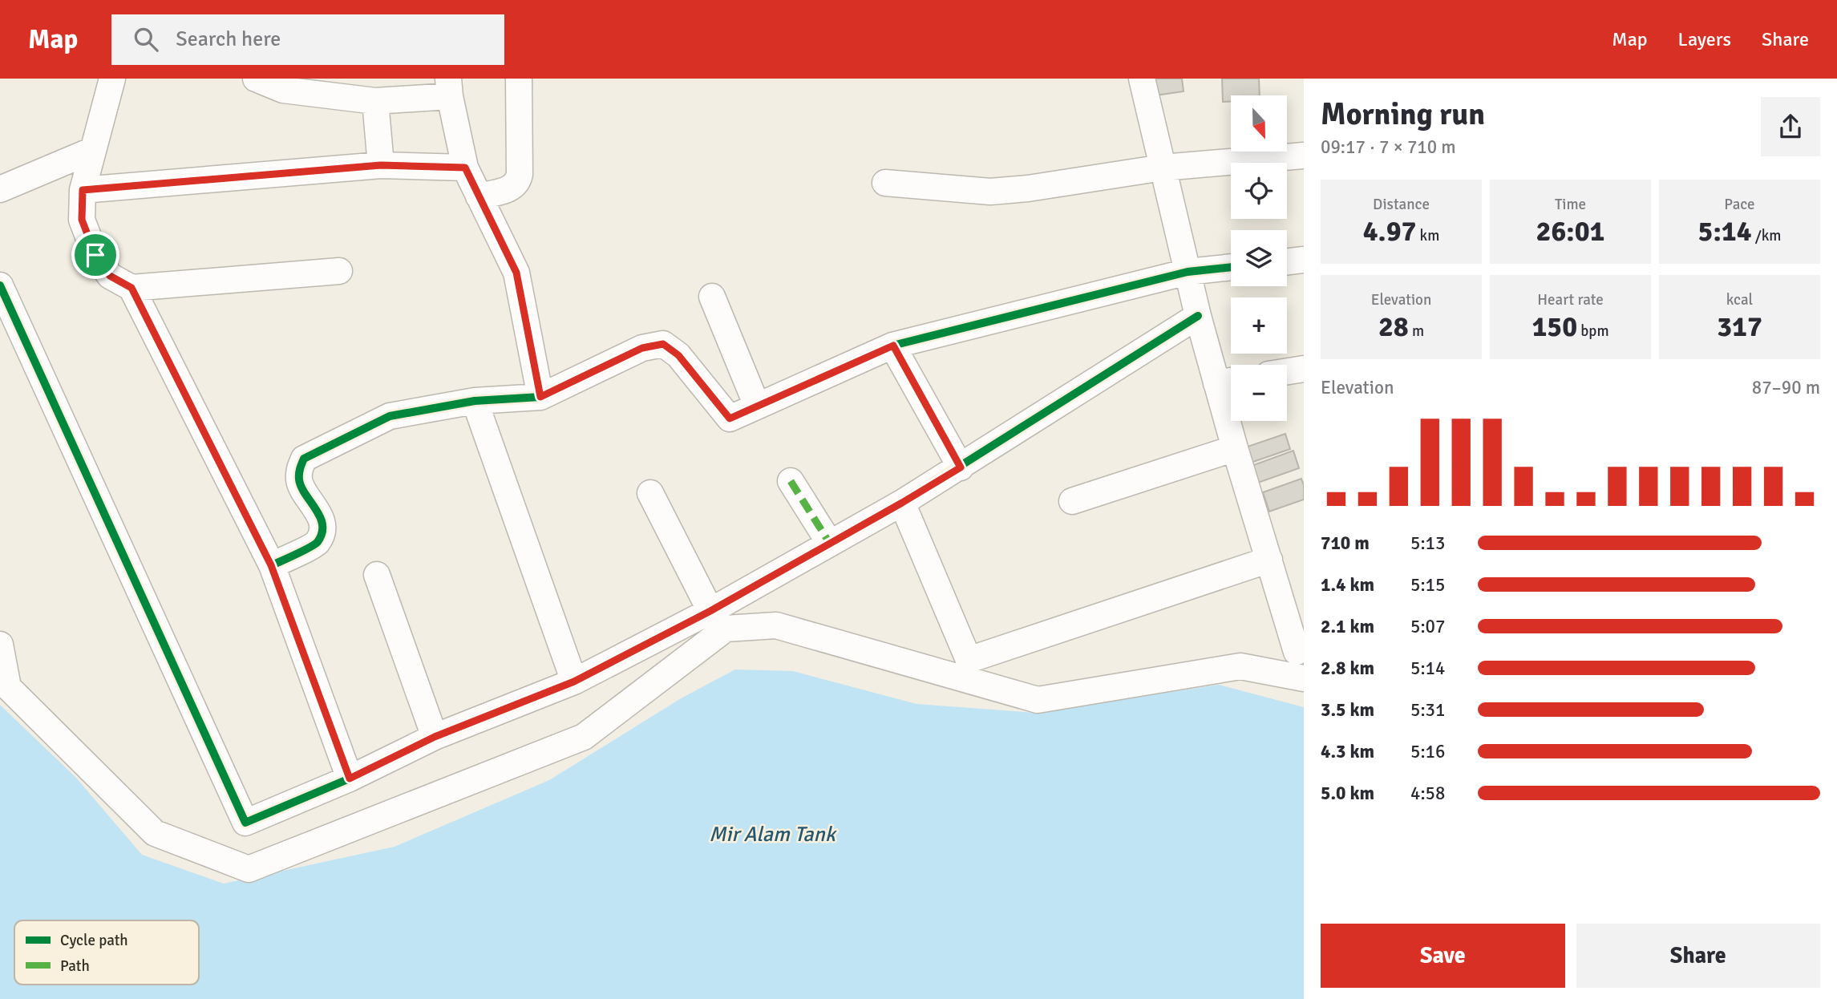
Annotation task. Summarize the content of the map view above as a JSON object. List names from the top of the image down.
{
  "water": ["Mir Alam Tank"],
  "legend": ["Cycle path", "Path"],
  "north": "bottom",
  "page": {
    "header": "Map",
    "search": "Search here",
    "nav": ["Map", "Layers", "Share"],
    "heading": ["Morning run", "09:17 · 7 × 710 m"],
    "map_buttons": ["+", "−"],
    "stats": [
      ["Distance", "4.97 km"],
      ["Time", "26:01"],
      ["Pace", "5:14 /km"],
      ["Elevation", "28 m"],
      ["Heart rate", "150 bpm"],
      ["kcal", "317"]
    ],
    "chart": ["Elevation", "87–90 m"],
    "list": [
      {
        "name": "710 m",
        "note": "5:13"
      },
      {
        "name": "1.4 km",
        "note": "5:15"
      },
      {
        "name": "2.1 km",
        "note": "5:07"
      },
      {
        "name": "2.8 km",
        "note": "5:14"
      },
      {
        "name": "3.5 km",
        "note": "5:31"
      },
      {
        "name": "4.3 km",
        "note": "5:16"
      },
      {
        "name": "5.0 km",
        "note": "4:58"
      }
    ],
    "buttons": ["Save", "Share"]
  }
}
